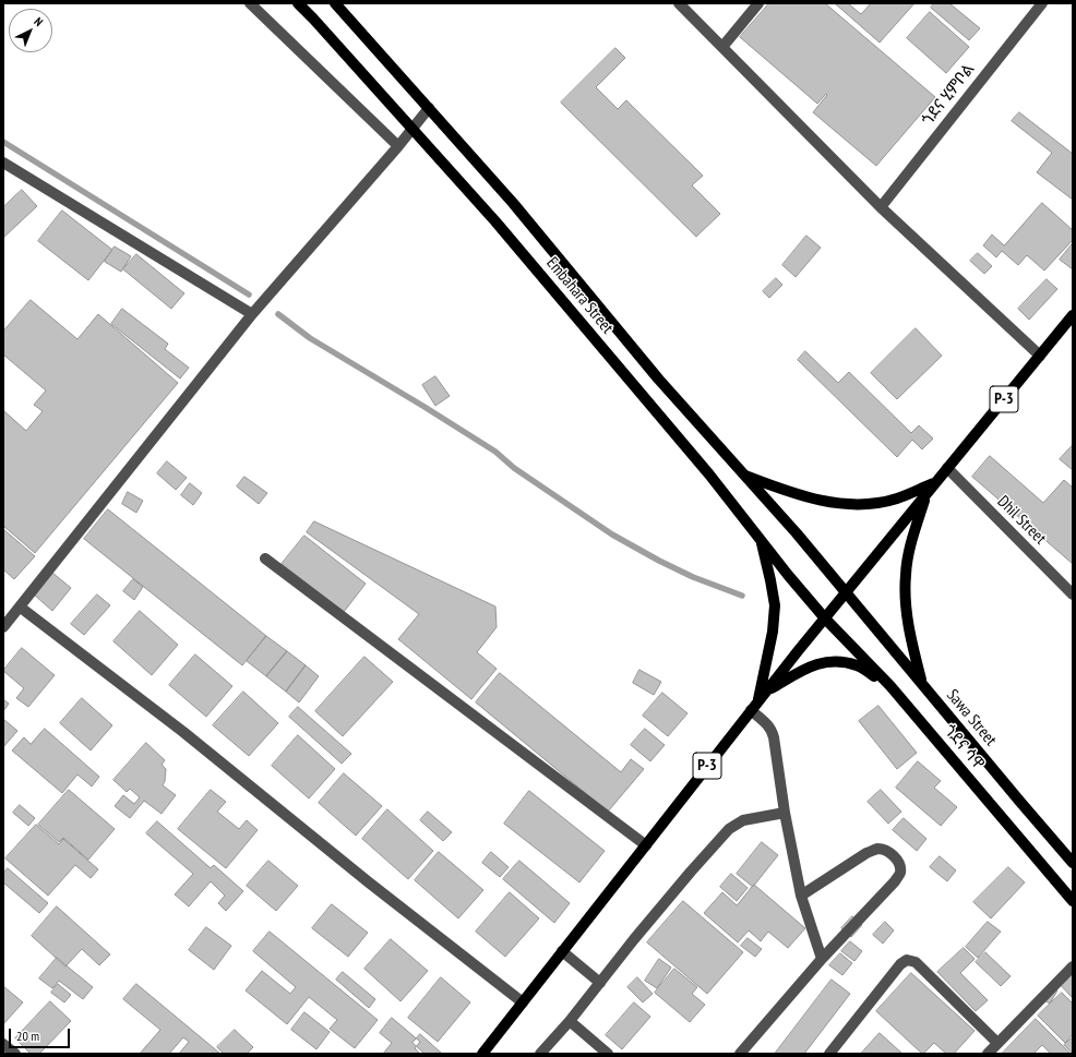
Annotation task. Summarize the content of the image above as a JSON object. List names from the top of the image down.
{
  "streets": {
    "main road": [
      "Embahara Street",
      "P-3",
      "Sawa Street",
      "ጎደና ሳዋ"
    ],
    "street": ["ጎደና ሂምቦል", "Dhil Street"]
  },
  "crossings": [
    ["Embahara Street", "P-3"],
    ["Embahara Street", "Sawa Street"],
    ["Embahara Street", "ጎደና ሳዋ"],
    ["P-3", "Dhil Street"],
    ["P-3", "Sawa Street"],
    ["P-3", "ጎደና ሳዋ"]
  ],
  "scale_bar": "20 m",
  "north": "top right"
}
